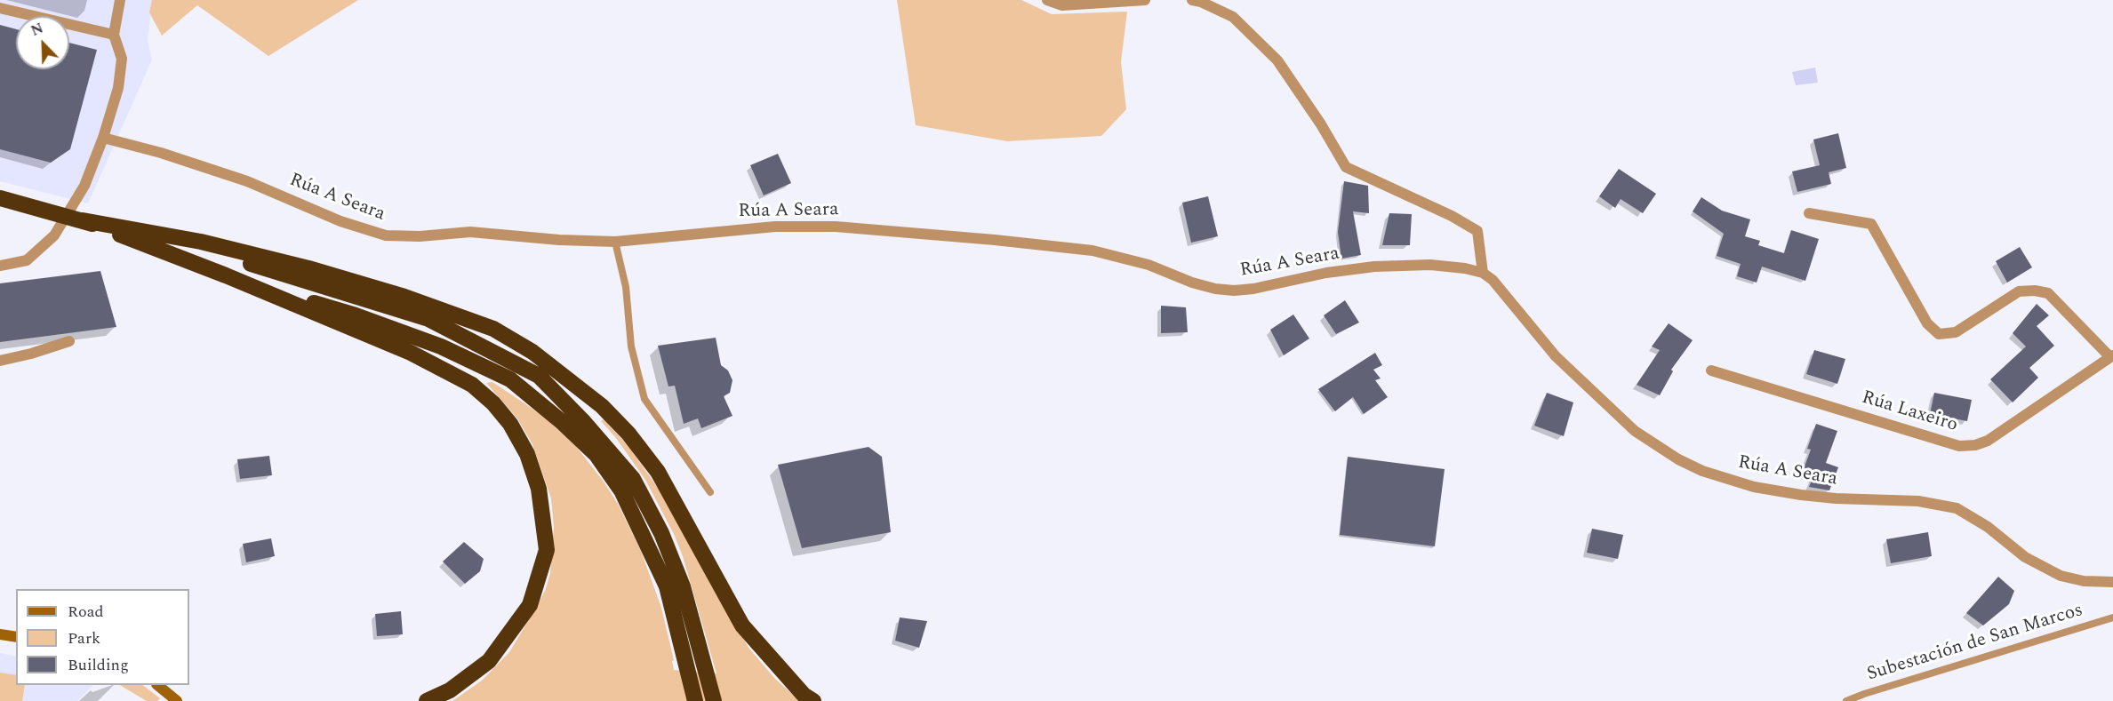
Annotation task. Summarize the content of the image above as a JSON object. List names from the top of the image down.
{
  "streets": {
    "street": ["Rúa A Seara", "Rúa Laxeiro"],
    "lane": ["Subestación de San Marcos"]
  },
  "legend": ["Road", "Park", "Building"],
  "north": "top left"
}
